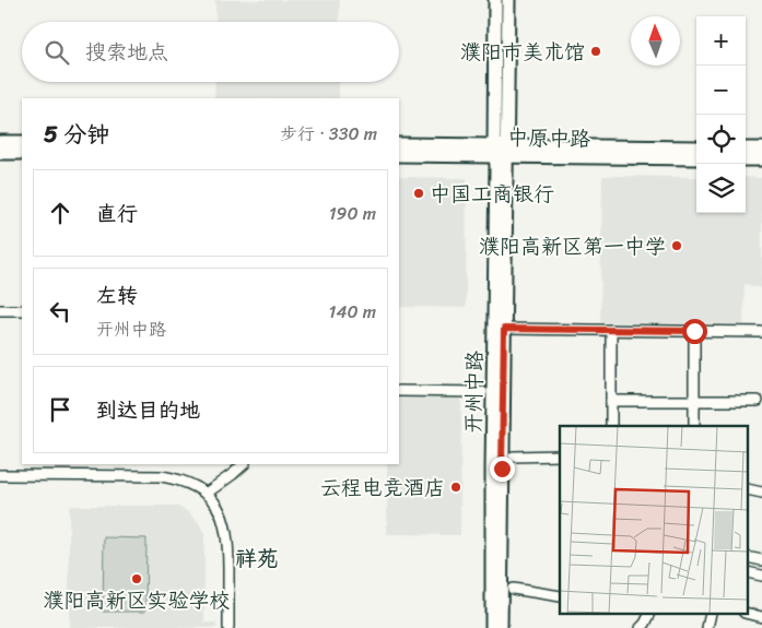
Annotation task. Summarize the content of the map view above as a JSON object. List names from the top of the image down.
{
  "streets": {
    "main road": ["中原中路", "开州中路"]
  },
  "crossings": [
    ["中原中路", "开州中路"]
  ],
  "districts": ["祥苑"],
  "places": [
    "濮阳市美术馆",
    "中国工商银行",
    "濮阳高新区第一中学",
    "云程电竞酒店",
    "濮阳高新区实验学校"
  ],
  "north": "top",
  "page": {
    "map_buttons": ["+", "−"],
    "search": "搜索地点",
    "heading": ["5 分钟", "步行 · 330 m"],
    "list": [
      ["直行", "190 m"],
      ["左转", "开州中路", "140 m"],
      "到达目的地"
    ]
  }
}
